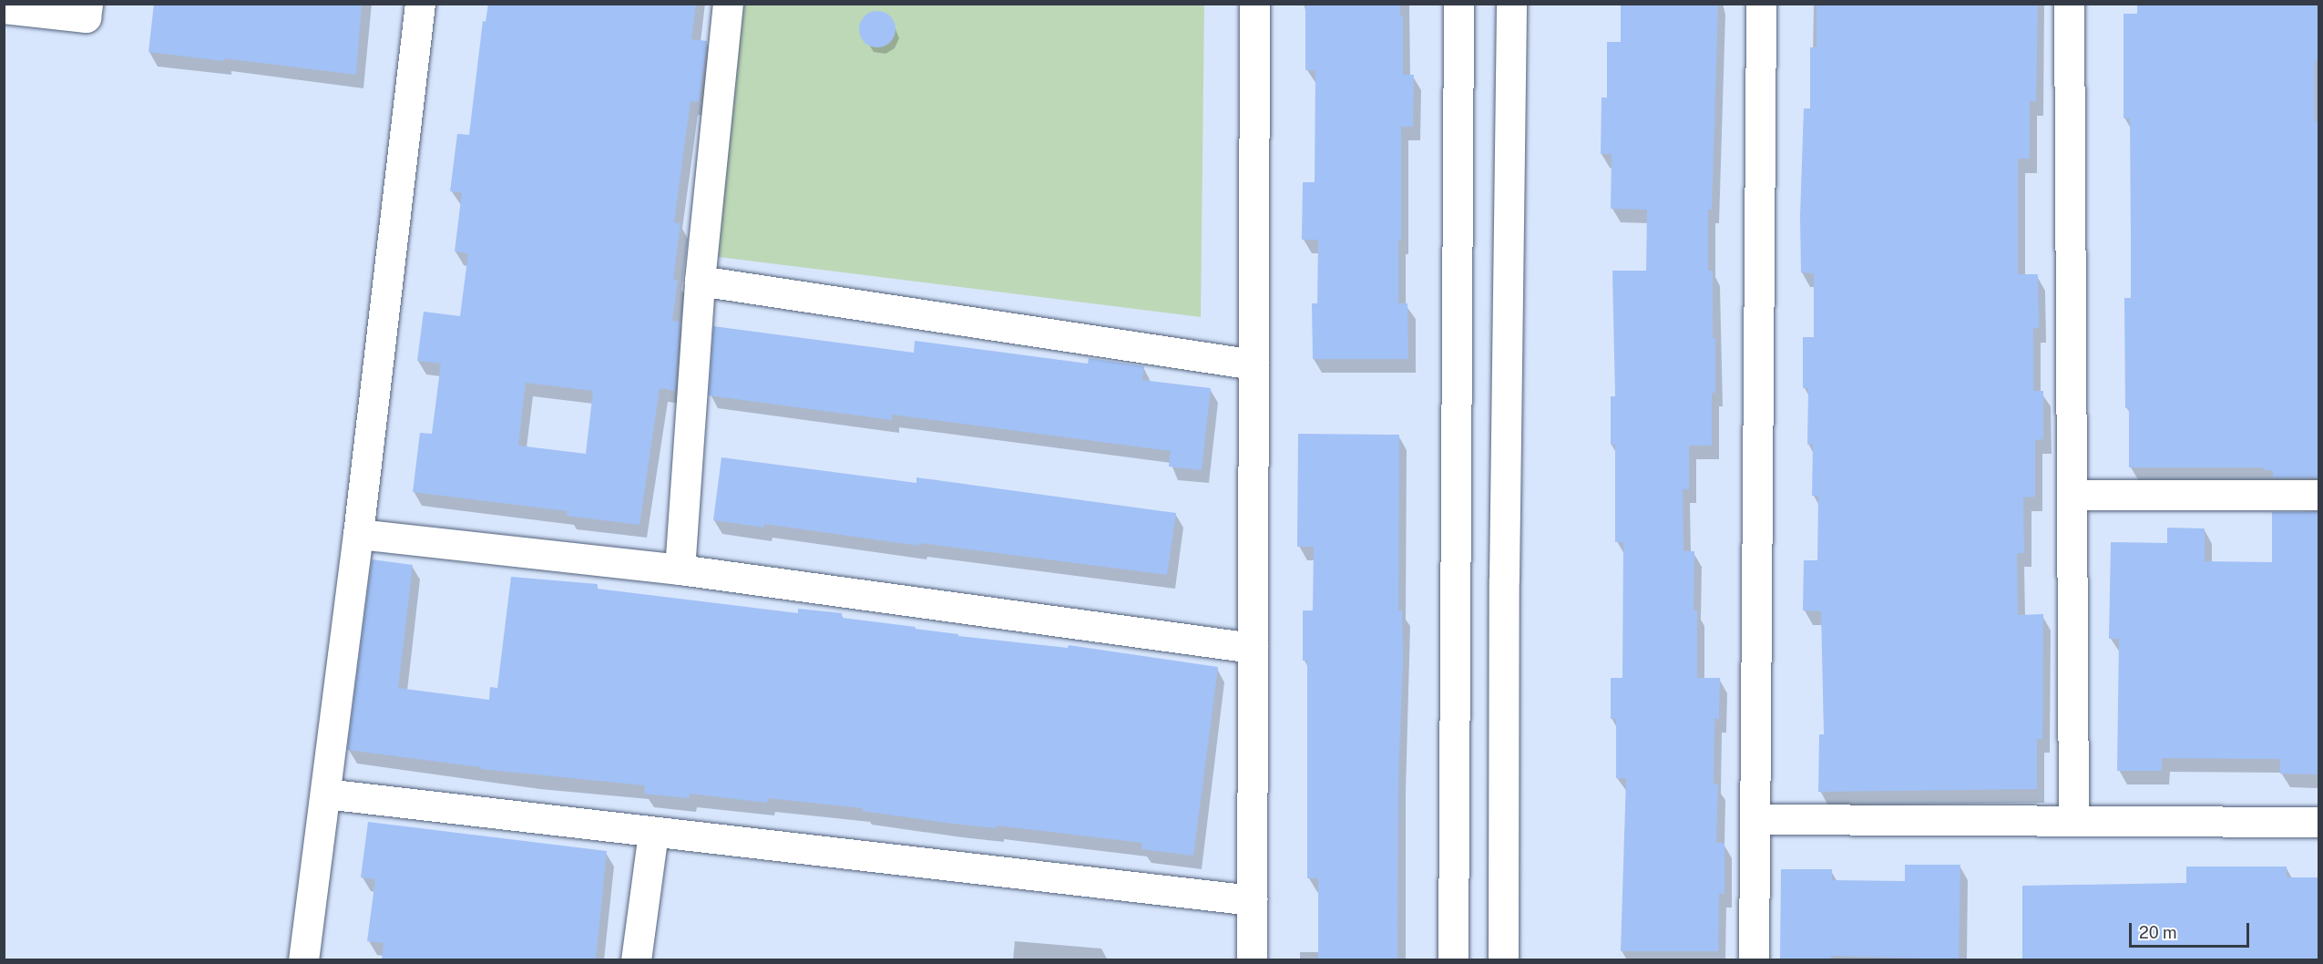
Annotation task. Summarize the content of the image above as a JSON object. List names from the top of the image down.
{
  "scale_bar": "20 m"
}
